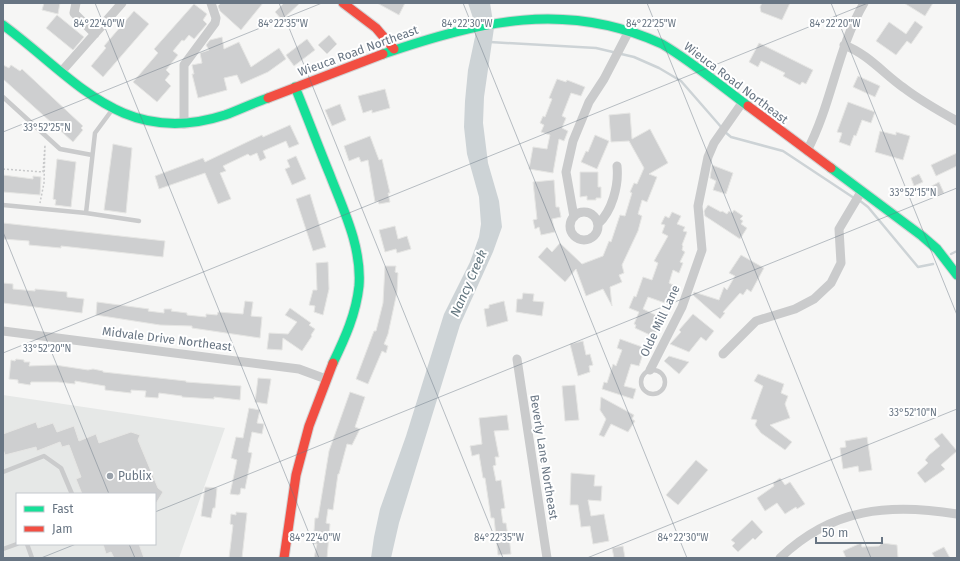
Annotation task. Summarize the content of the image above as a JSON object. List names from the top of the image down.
{
  "streets": {
    "street": [
      "Wieuca Road Northeast",
      "Olde Mill Lane",
      "Midvale Drive Northeast",
      "Beverly Lane Northeast"
    ]
  },
  "crossings": [
    ["Wieuca Road Northeast", "Olde Mill Lane"]
  ],
  "water": ["Nancy Creek"],
  "places": ["Publix"],
  "legend": ["Fast", "Jam"],
  "scale_bar": "50 m",
  "coordinates": [
    "84°22'40\"W",
    "84°22'35\"W",
    "84°22'30\"W",
    "84°22'25\"W",
    "84°22'20\"W",
    "33°52'25\"N",
    "33°52'15\"N",
    "33°52'20\"N",
    "33°52'10\"N"
  ]
}
